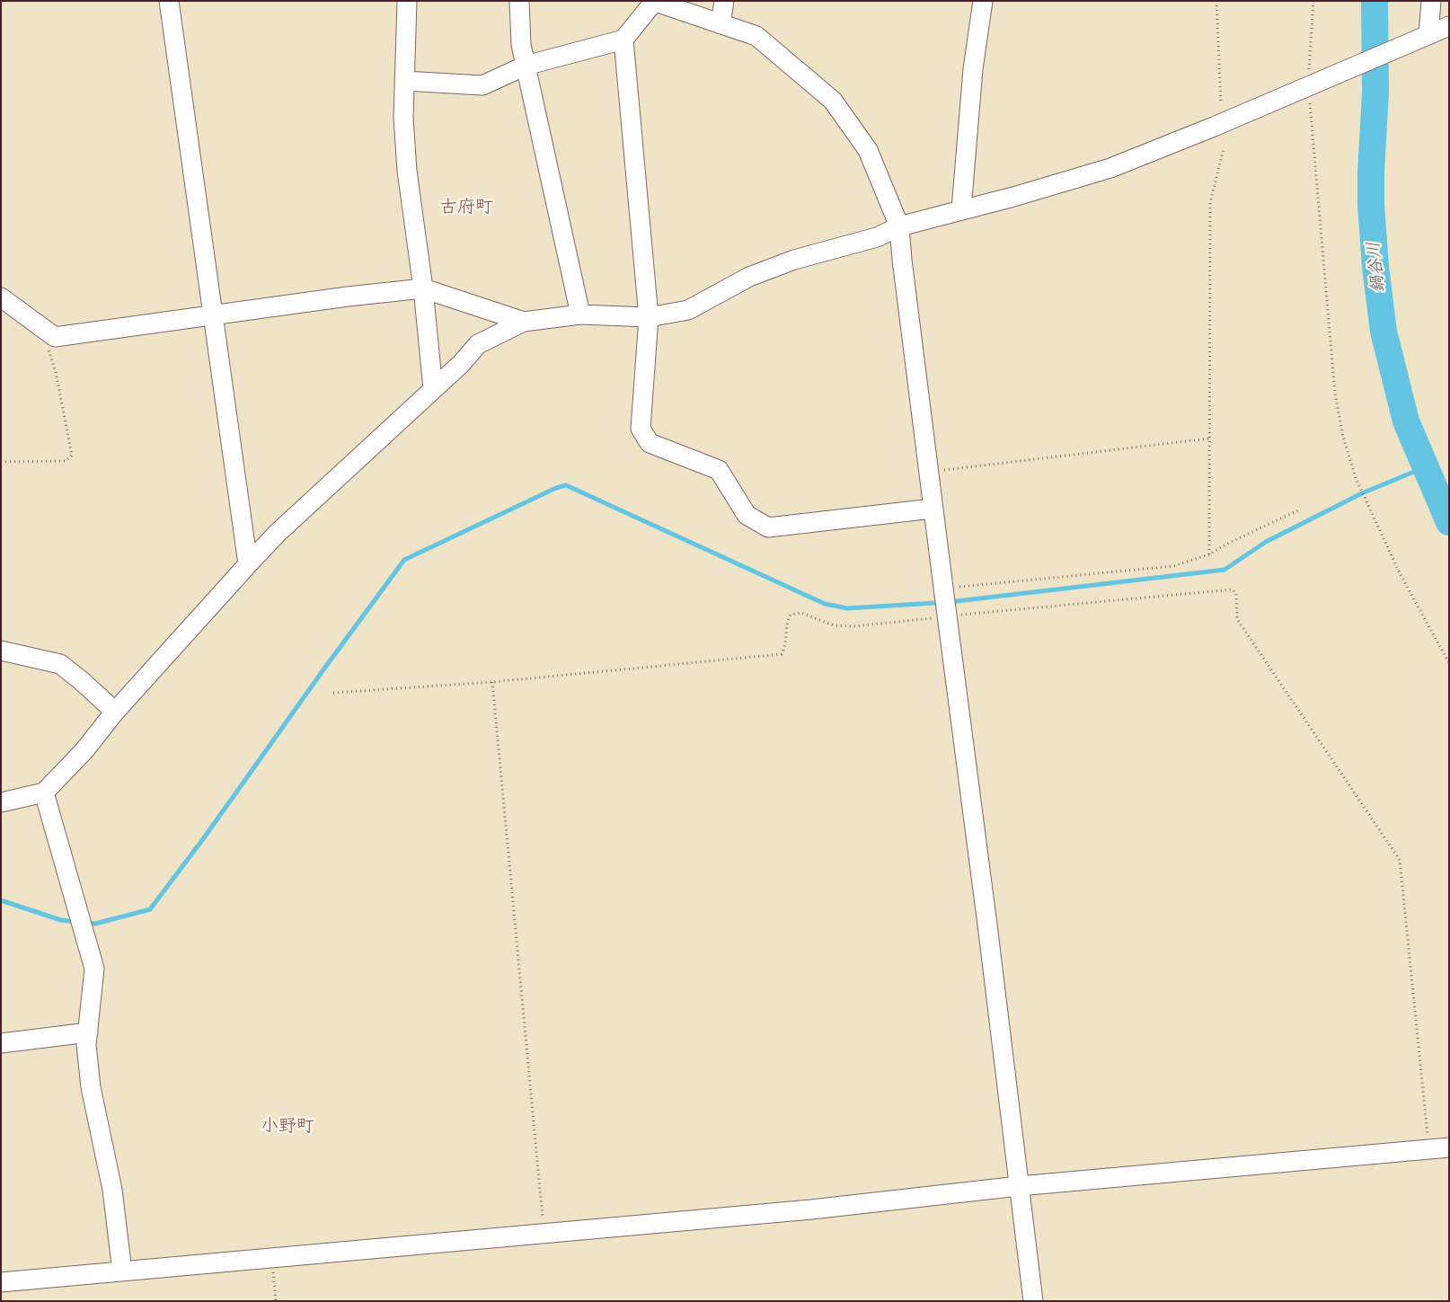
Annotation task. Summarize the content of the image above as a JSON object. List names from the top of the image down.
{
  "districts": ["古府町", "小野町"],
  "water": ["鍋谷川"]
}
